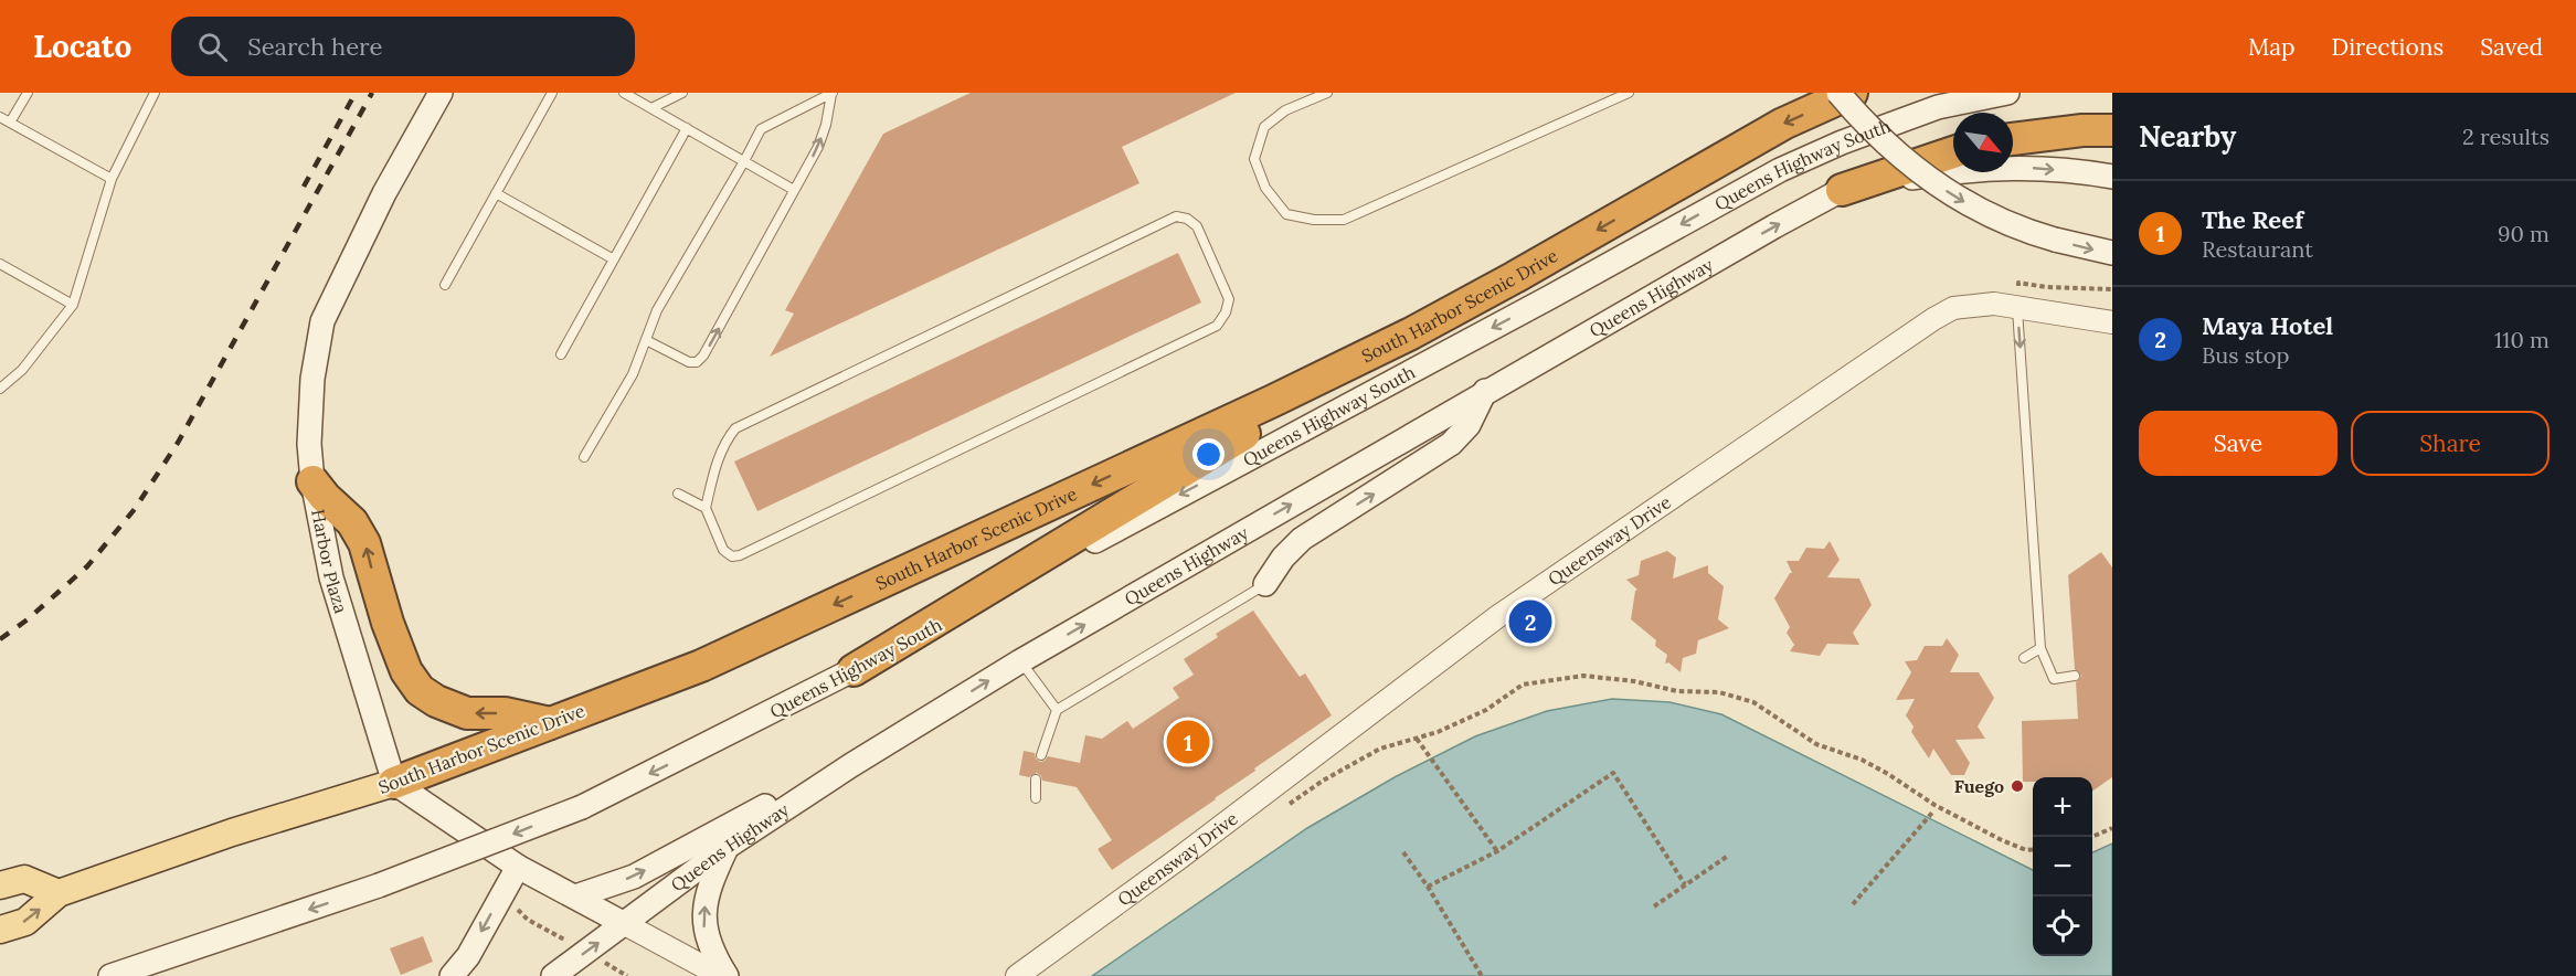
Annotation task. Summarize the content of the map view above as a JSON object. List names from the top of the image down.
{
  "streets": {
    "highway": ["South Harbor Scenic Drive"],
    "main road": ["Queens Highway South", "Queens Highway", "Harbor Plaza"],
    "street": ["Queensway Drive"]
  },
  "crossings": [
    ["South Harbor Scenic Drive", "Harbor Plaza"]
  ],
  "one_way": ["Queens Highway"],
  "places": ["Fuego"],
  "north": "bottom right",
  "page": {
    "header": "Locato",
    "search": "Search here",
    "nav": ["Map", "Directions", "Saved"],
    "heading": ["Nearby", "2 results"],
    "list": [
      {
        "mark": "1",
        "name": "The Reef",
        "note": "Restaurant",
        "value": "90 m"
      },
      {
        "mark": "2",
        "name": "Maya Hotel",
        "note": "Bus stop",
        "value": "110 m"
      }
    ],
    "buttons": ["Save", "Share"],
    "pins": ["2", "1"],
    "map_buttons": ["+", "−"]
  }
}
